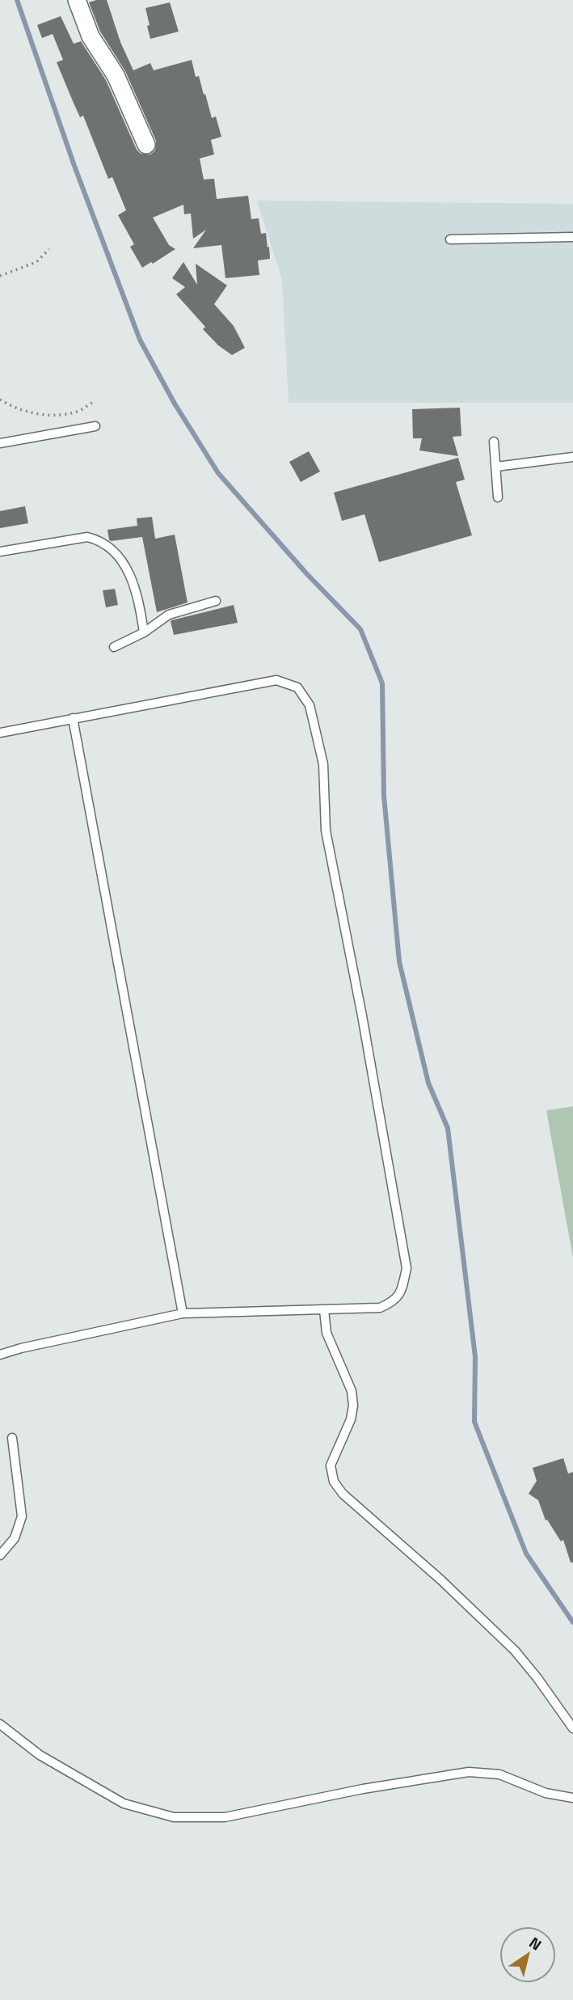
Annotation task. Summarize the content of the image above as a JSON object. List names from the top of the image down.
{
  "north": "top right"
}
